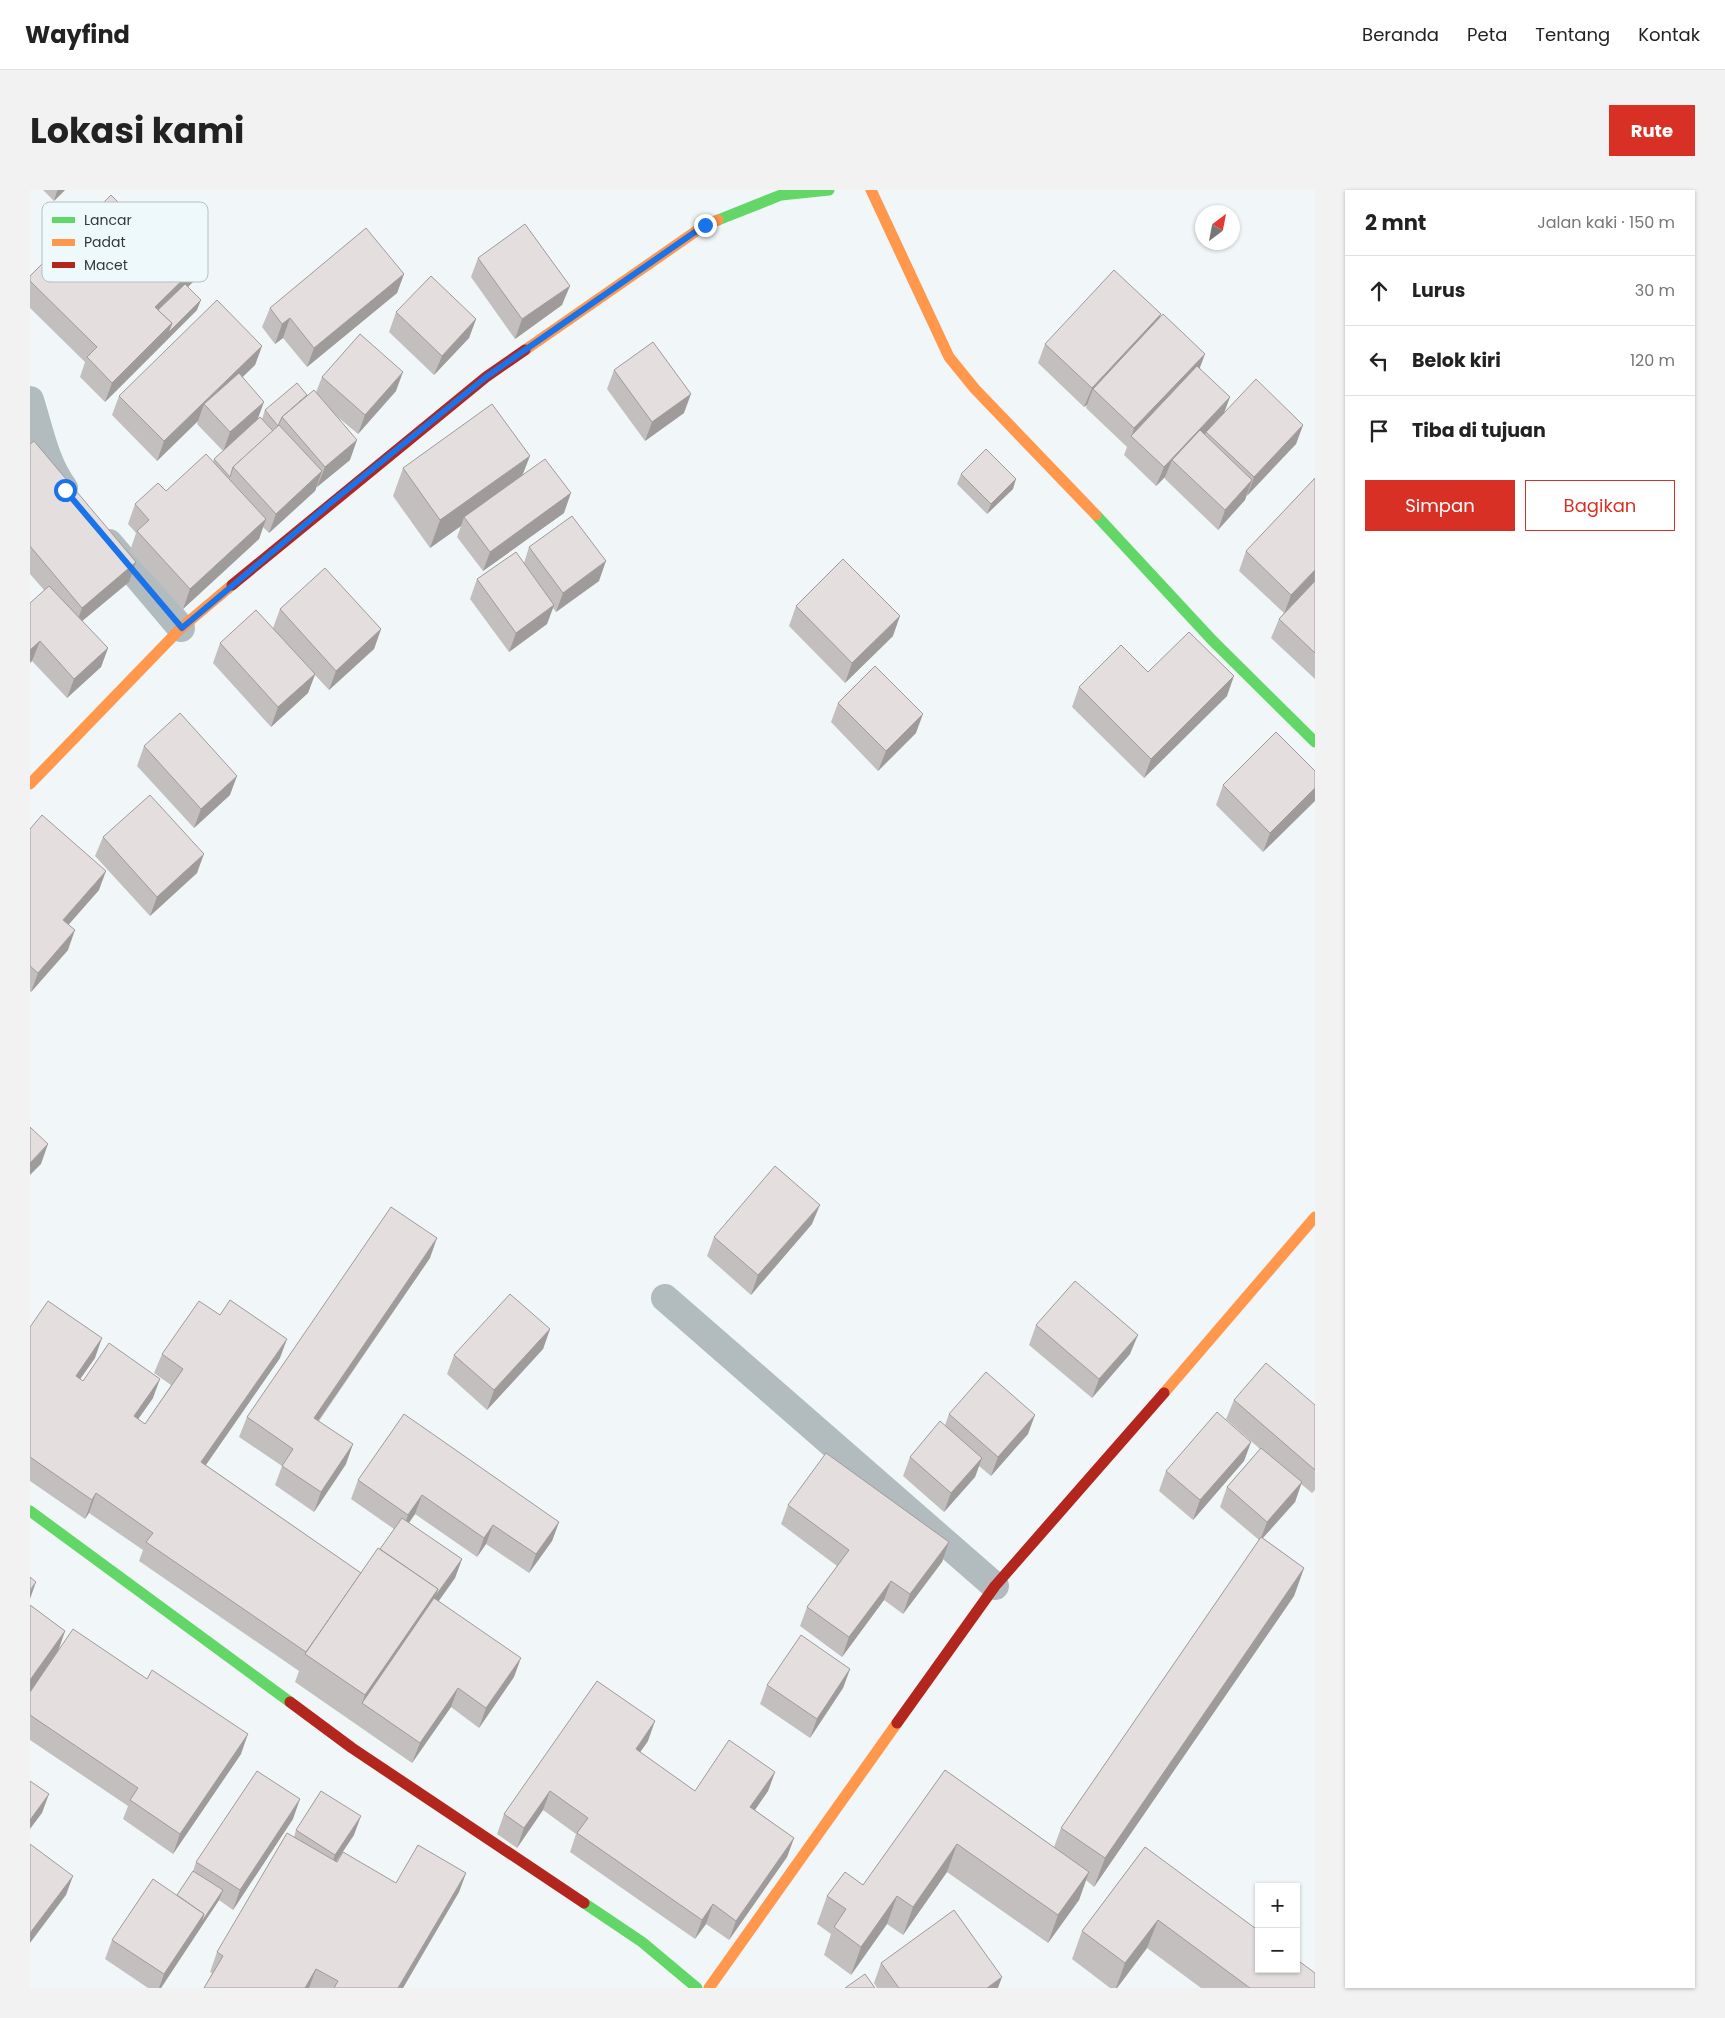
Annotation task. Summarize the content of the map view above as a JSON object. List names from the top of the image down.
{
  "legend": ["Lancar", "Padat", "Macet"],
  "north": "top right",
  "page": {
    "header": "Wayfind",
    "nav": [
      "Beranda",
      "Peta",
      "Tentang",
      "Kontak"
    ],
    "title": "Lokasi kami",
    "buttons": [
      "Rute",
      ["Simpan", "Bagikan"]
    ],
    "heading": ["2 mnt", "Jalan kaki · 150 m"],
    "list": [
      ["Lurus", "30 m"],
      ["Belok kiri", "120 m"],
      "Tiba di tujuan"
    ],
    "map_buttons": ["+", "−"]
  }
}
